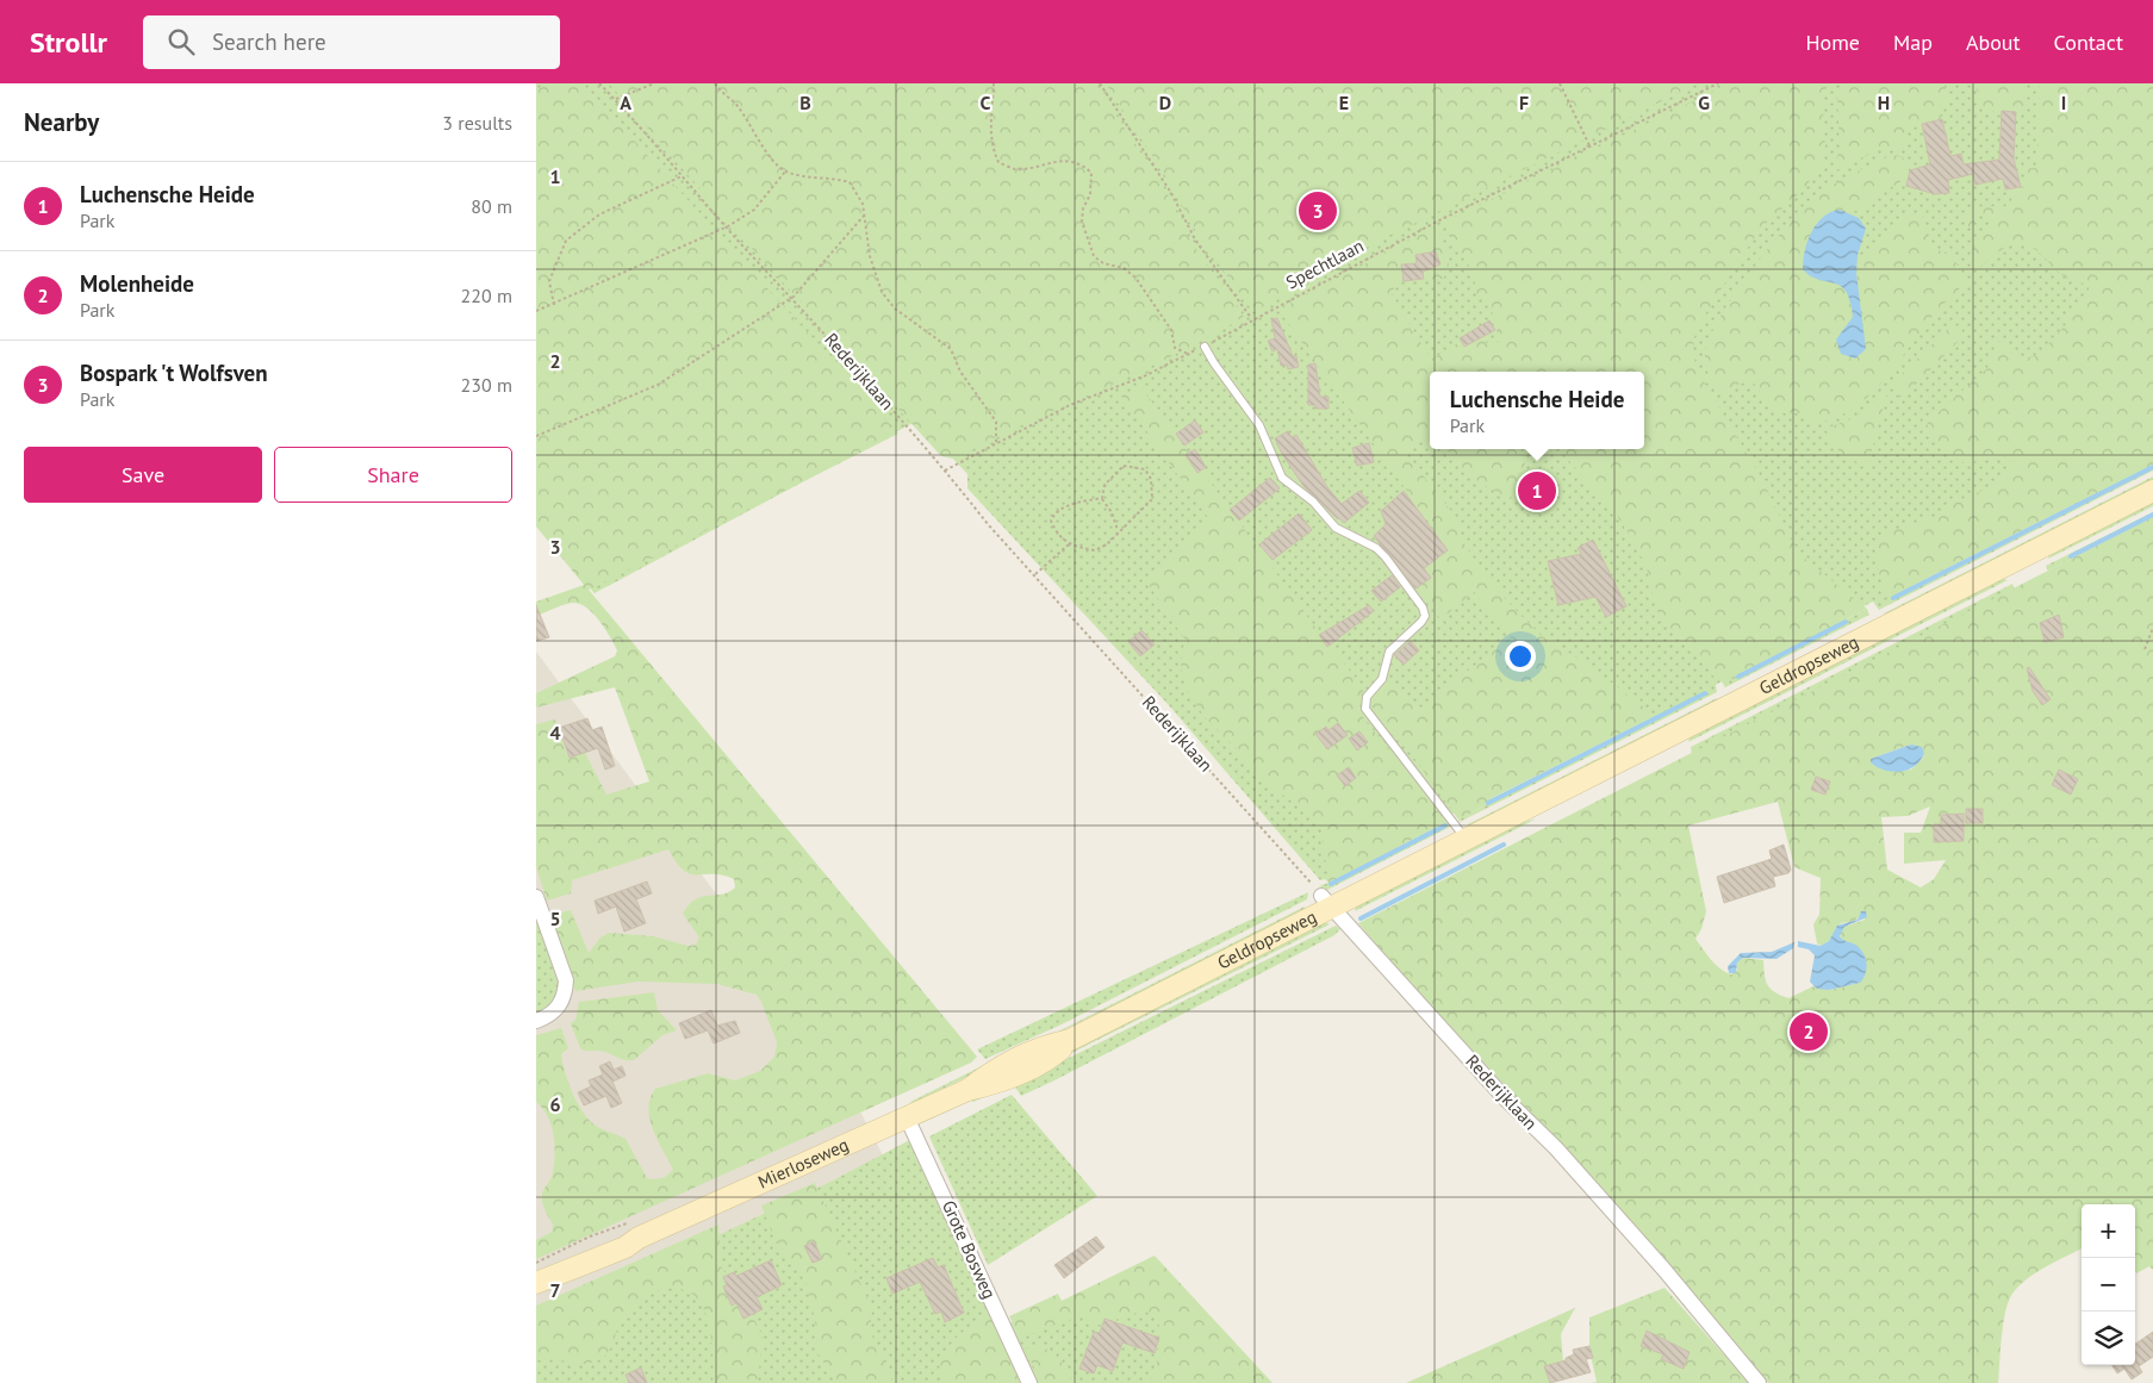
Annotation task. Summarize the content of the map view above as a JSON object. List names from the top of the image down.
{
  "streets": {
    "main road": ["Geldropseweg", "Mierloseweg"],
    "street": ["Rederijklaan", "Grote Bosweg"],
    "path": ["Spechtlaan"]
  },
  "crossings": [
    ["Spechtlaan", "Rederijklaan"],
    ["Rederijklaan", "Geldropseweg"],
    ["Geldropseweg", "Mierloseweg"],
    ["Mierloseweg", "Grote Bosweg"]
  ],
  "page": {
    "header": "Strollr",
    "search": "Search here",
    "nav": [
      "Home",
      "Map",
      "About",
      "Contact"
    ],
    "heading": ["Nearby", "3 results"],
    "list": [
      {
        "mark": "1",
        "name": "Luchensche Heide",
        "note": "Park",
        "value": "80 m"
      },
      {
        "mark": "2",
        "name": "Molenheide",
        "note": "Park",
        "value": "220 m"
      },
      {
        "mark": "3",
        "name": "Bospark 't Wolfsven",
        "note": "Park",
        "value": "230 m"
      }
    ],
    "pins": ["3", "1", "2"],
    "popup": ["Luchensche Heide", "Park"],
    "buttons": ["Save", "Share"],
    "map_buttons": ["+", "−"]
  },
  "grid": {
    "columns": [
      "A",
      "B",
      "C",
      "D",
      "E",
      "F",
      "G",
      "H",
      "I"
    ],
    "rows": [
      "1",
      "2",
      "3",
      "4",
      "5",
      "6",
      "7"
    ]
  }
}
